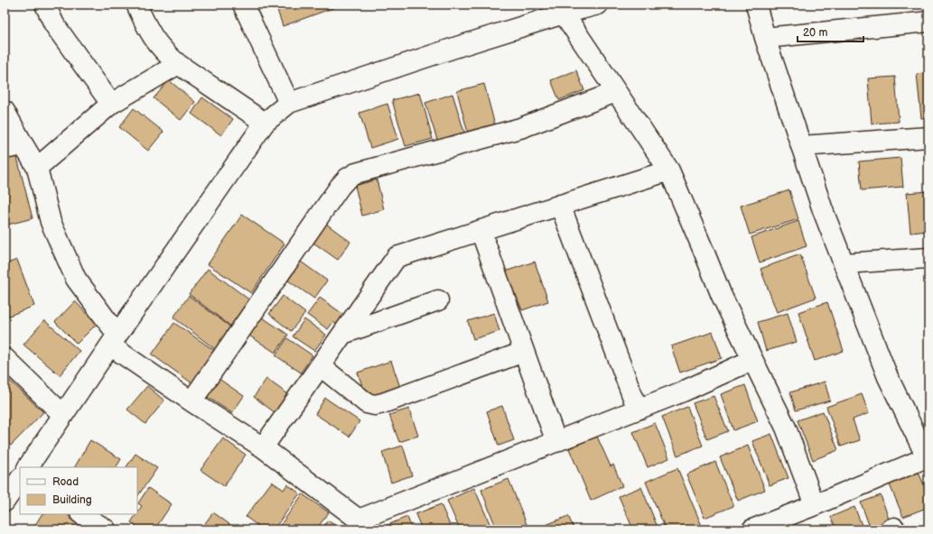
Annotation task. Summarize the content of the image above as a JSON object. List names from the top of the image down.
{
  "legend": ["Road", "Building"],
  "scale_bar": "20 m"
}
